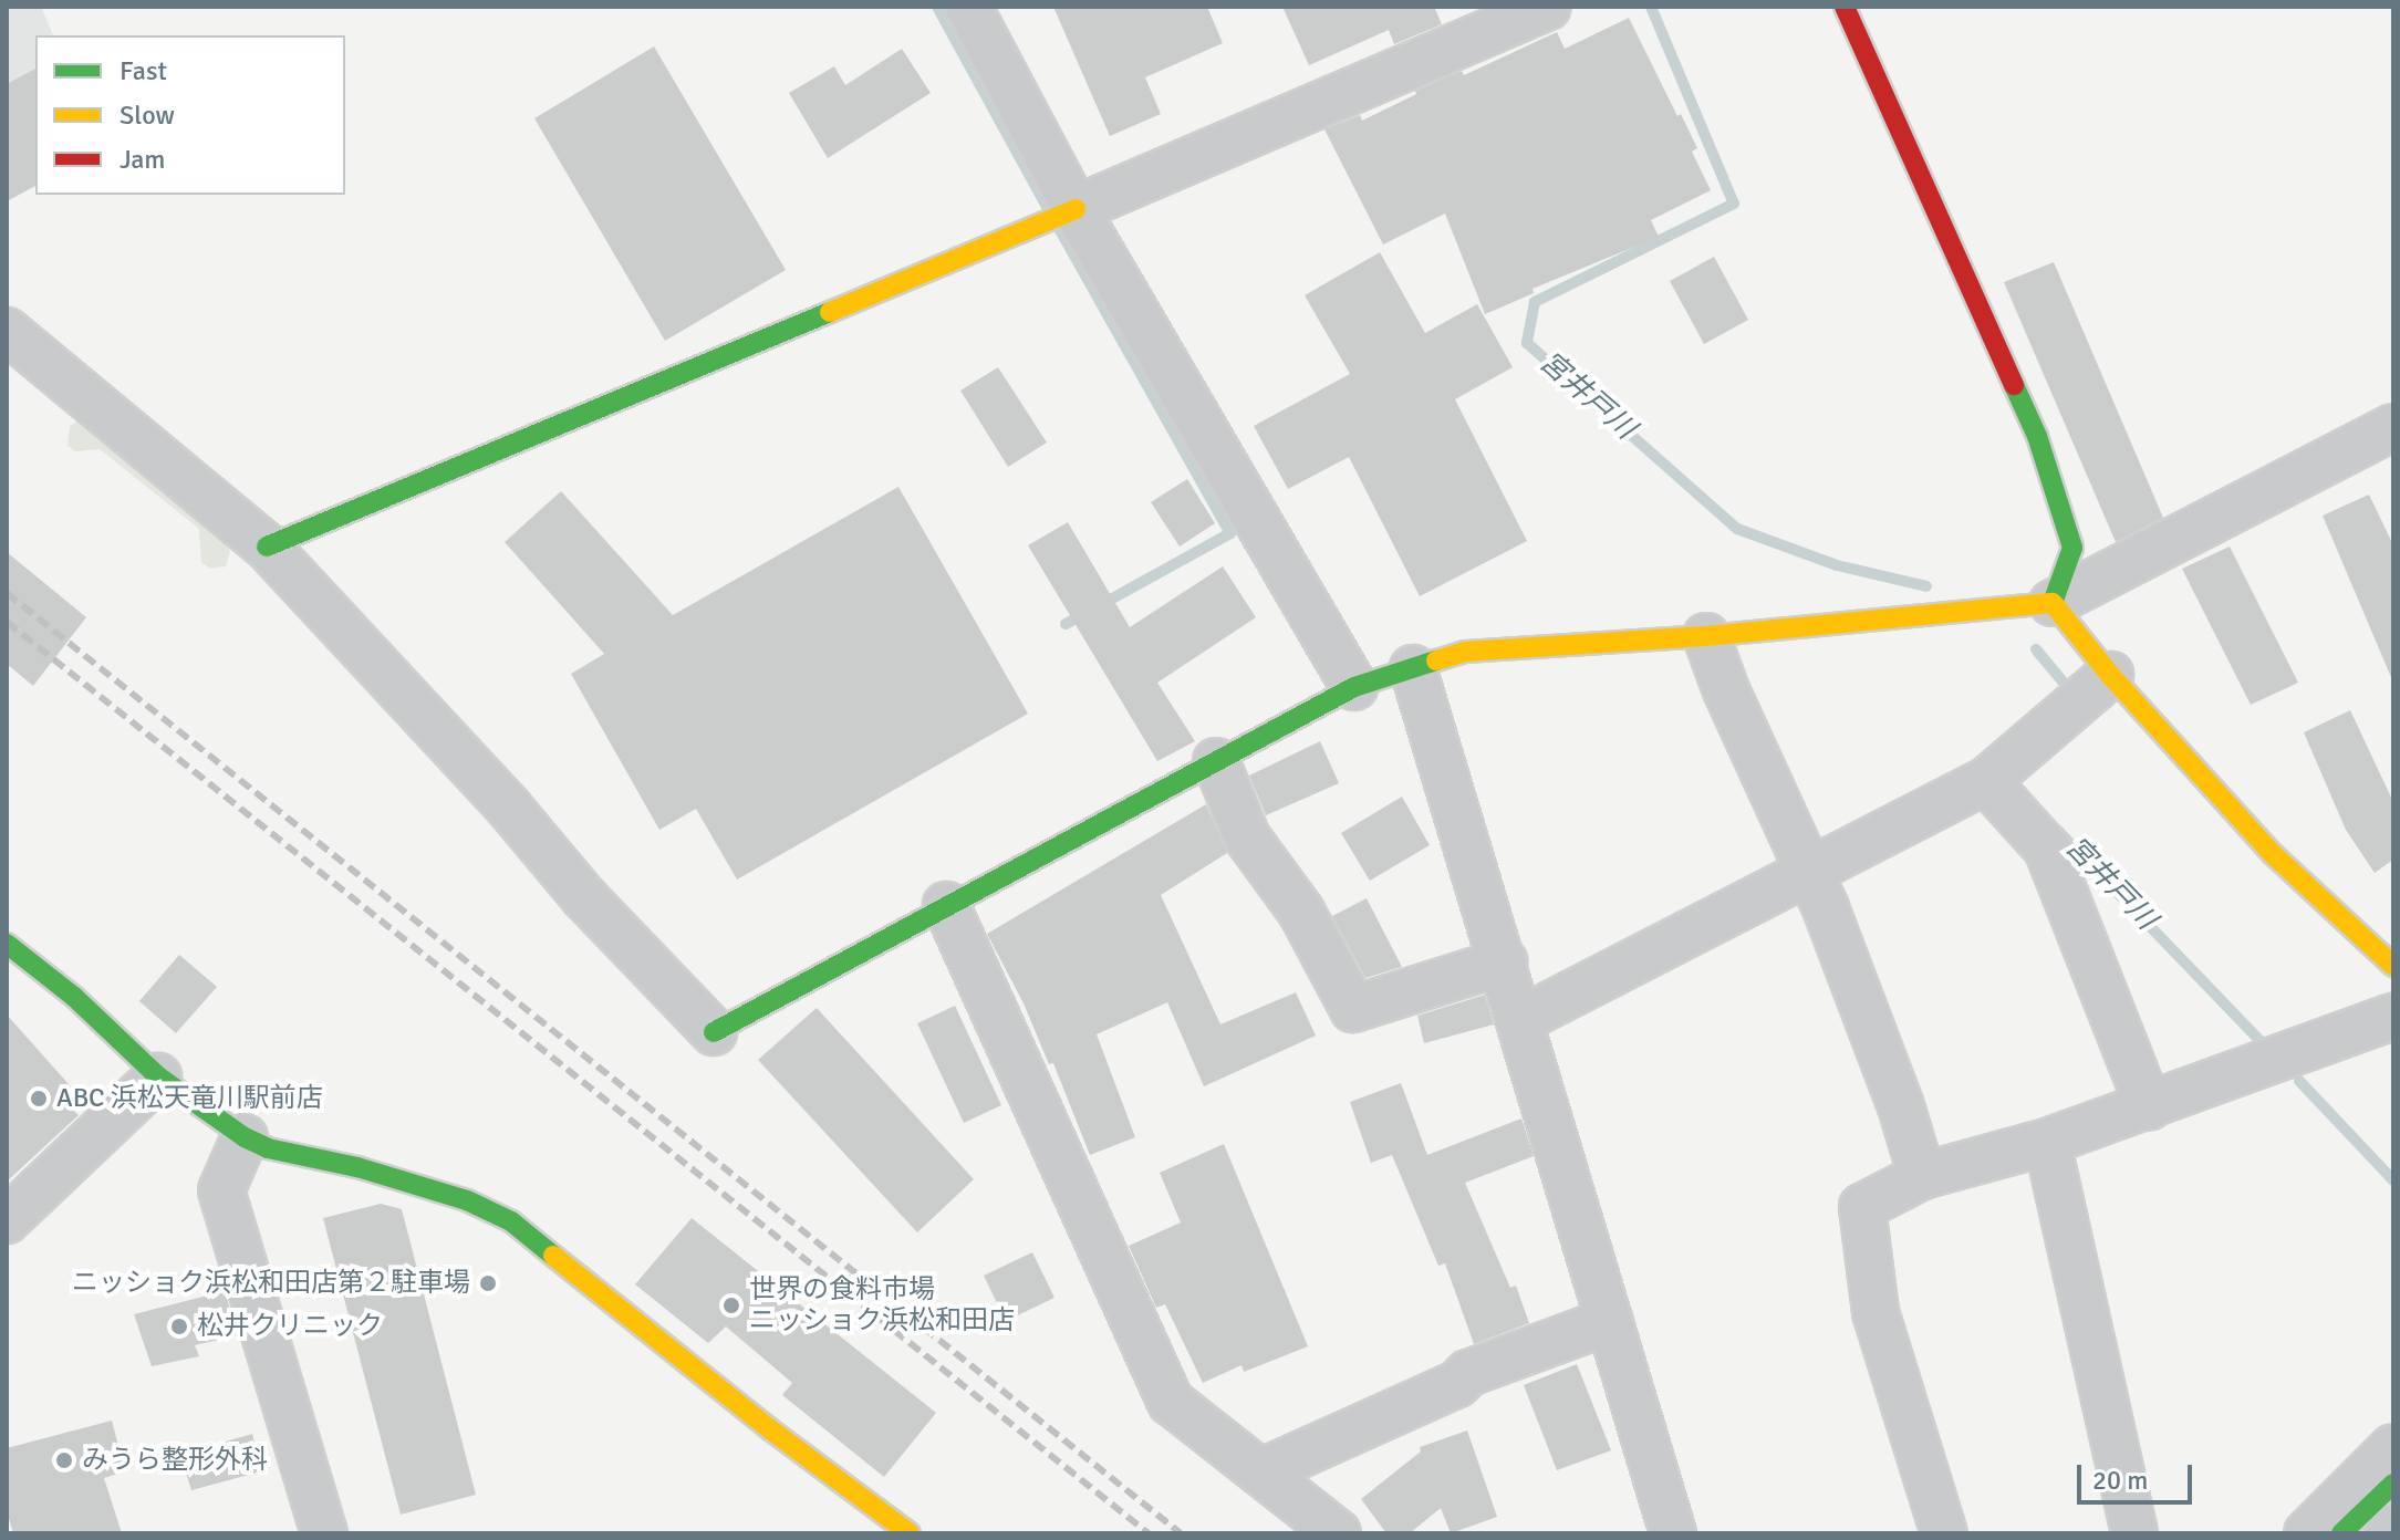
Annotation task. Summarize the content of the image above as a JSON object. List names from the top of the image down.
{
  "water": ["宮井戸川"],
  "places": [
    "ABC 浜松天竜川駅前店",
    "ニッショク浜松和田店第２駐車場",
    "世界の食料市場 ニッショク浜松和田店",
    "松井クリニック",
    "みうら整形外科"
  ],
  "legend": ["Fast", "Slow", "Jam"],
  "scale_bar": "20 m"
}
